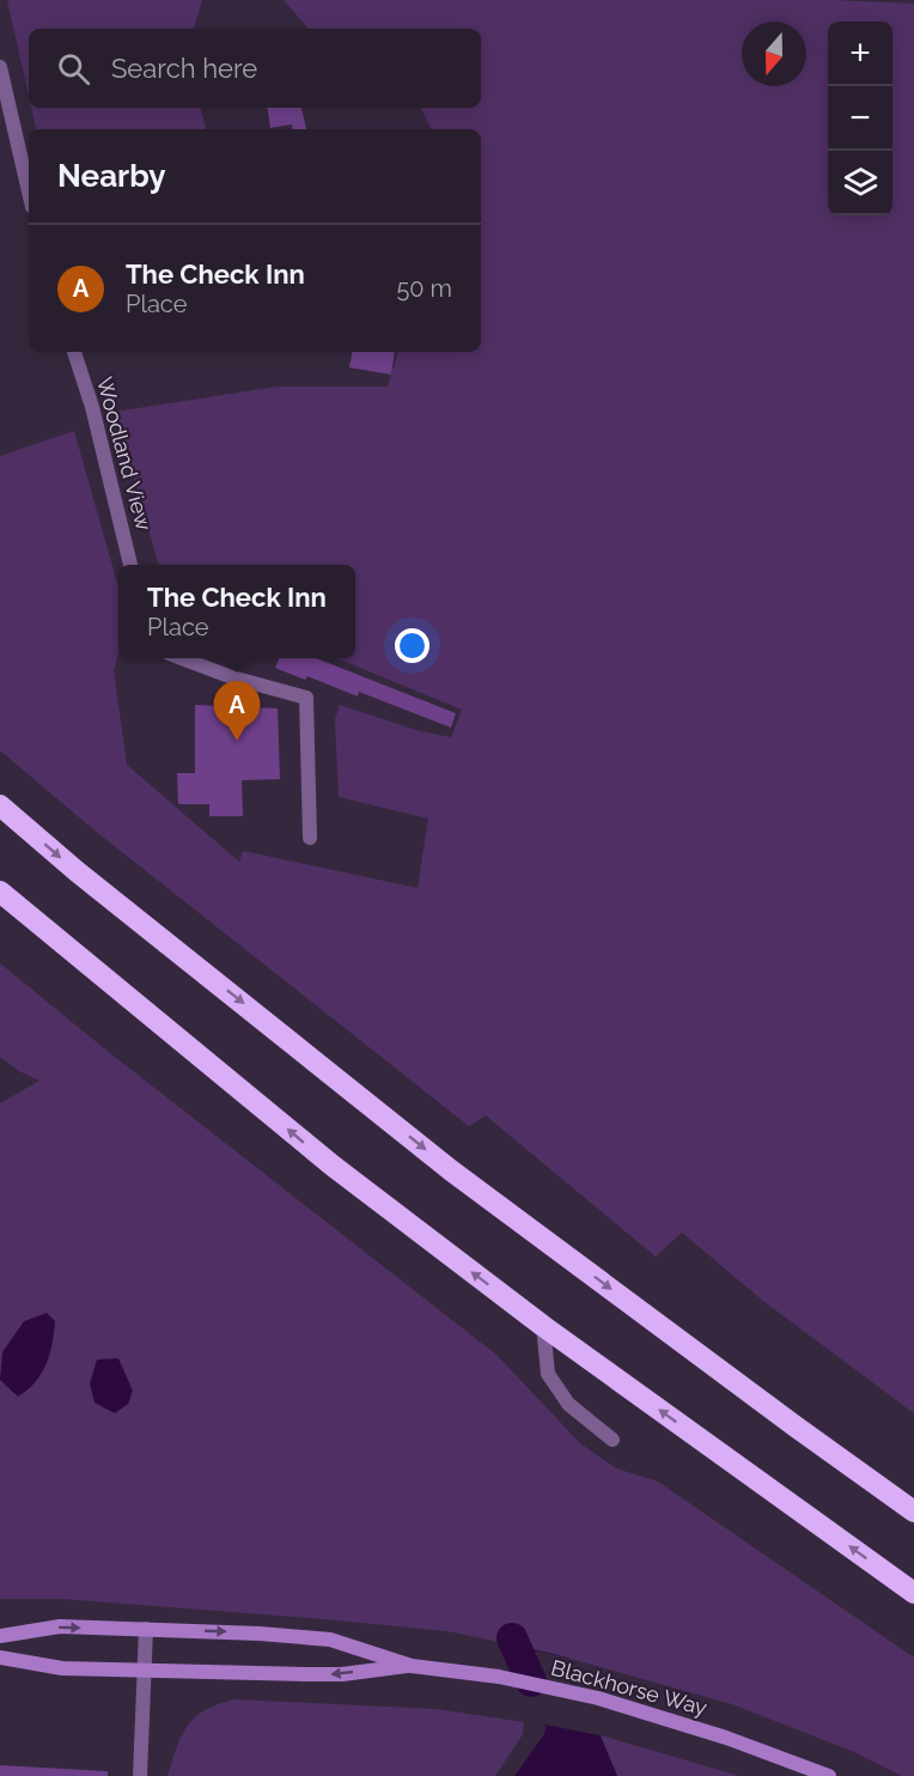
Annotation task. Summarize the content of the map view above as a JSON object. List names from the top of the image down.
{
  "streets": {
    "main road": ["Blackhorse Way"],
    "street": ["Woodland View"]
  },
  "north": "bottom",
  "page": {
    "map_buttons": ["+", "−"],
    "search": "Search here",
    "heading": "Nearby",
    "list": [
      {
        "mark": "A",
        "name": "The Check Inn",
        "note": "Place",
        "value": "50 m"
      }
    ],
    "popup": ["The Check Inn", "Place"],
    "pins": "A"
  }
}
